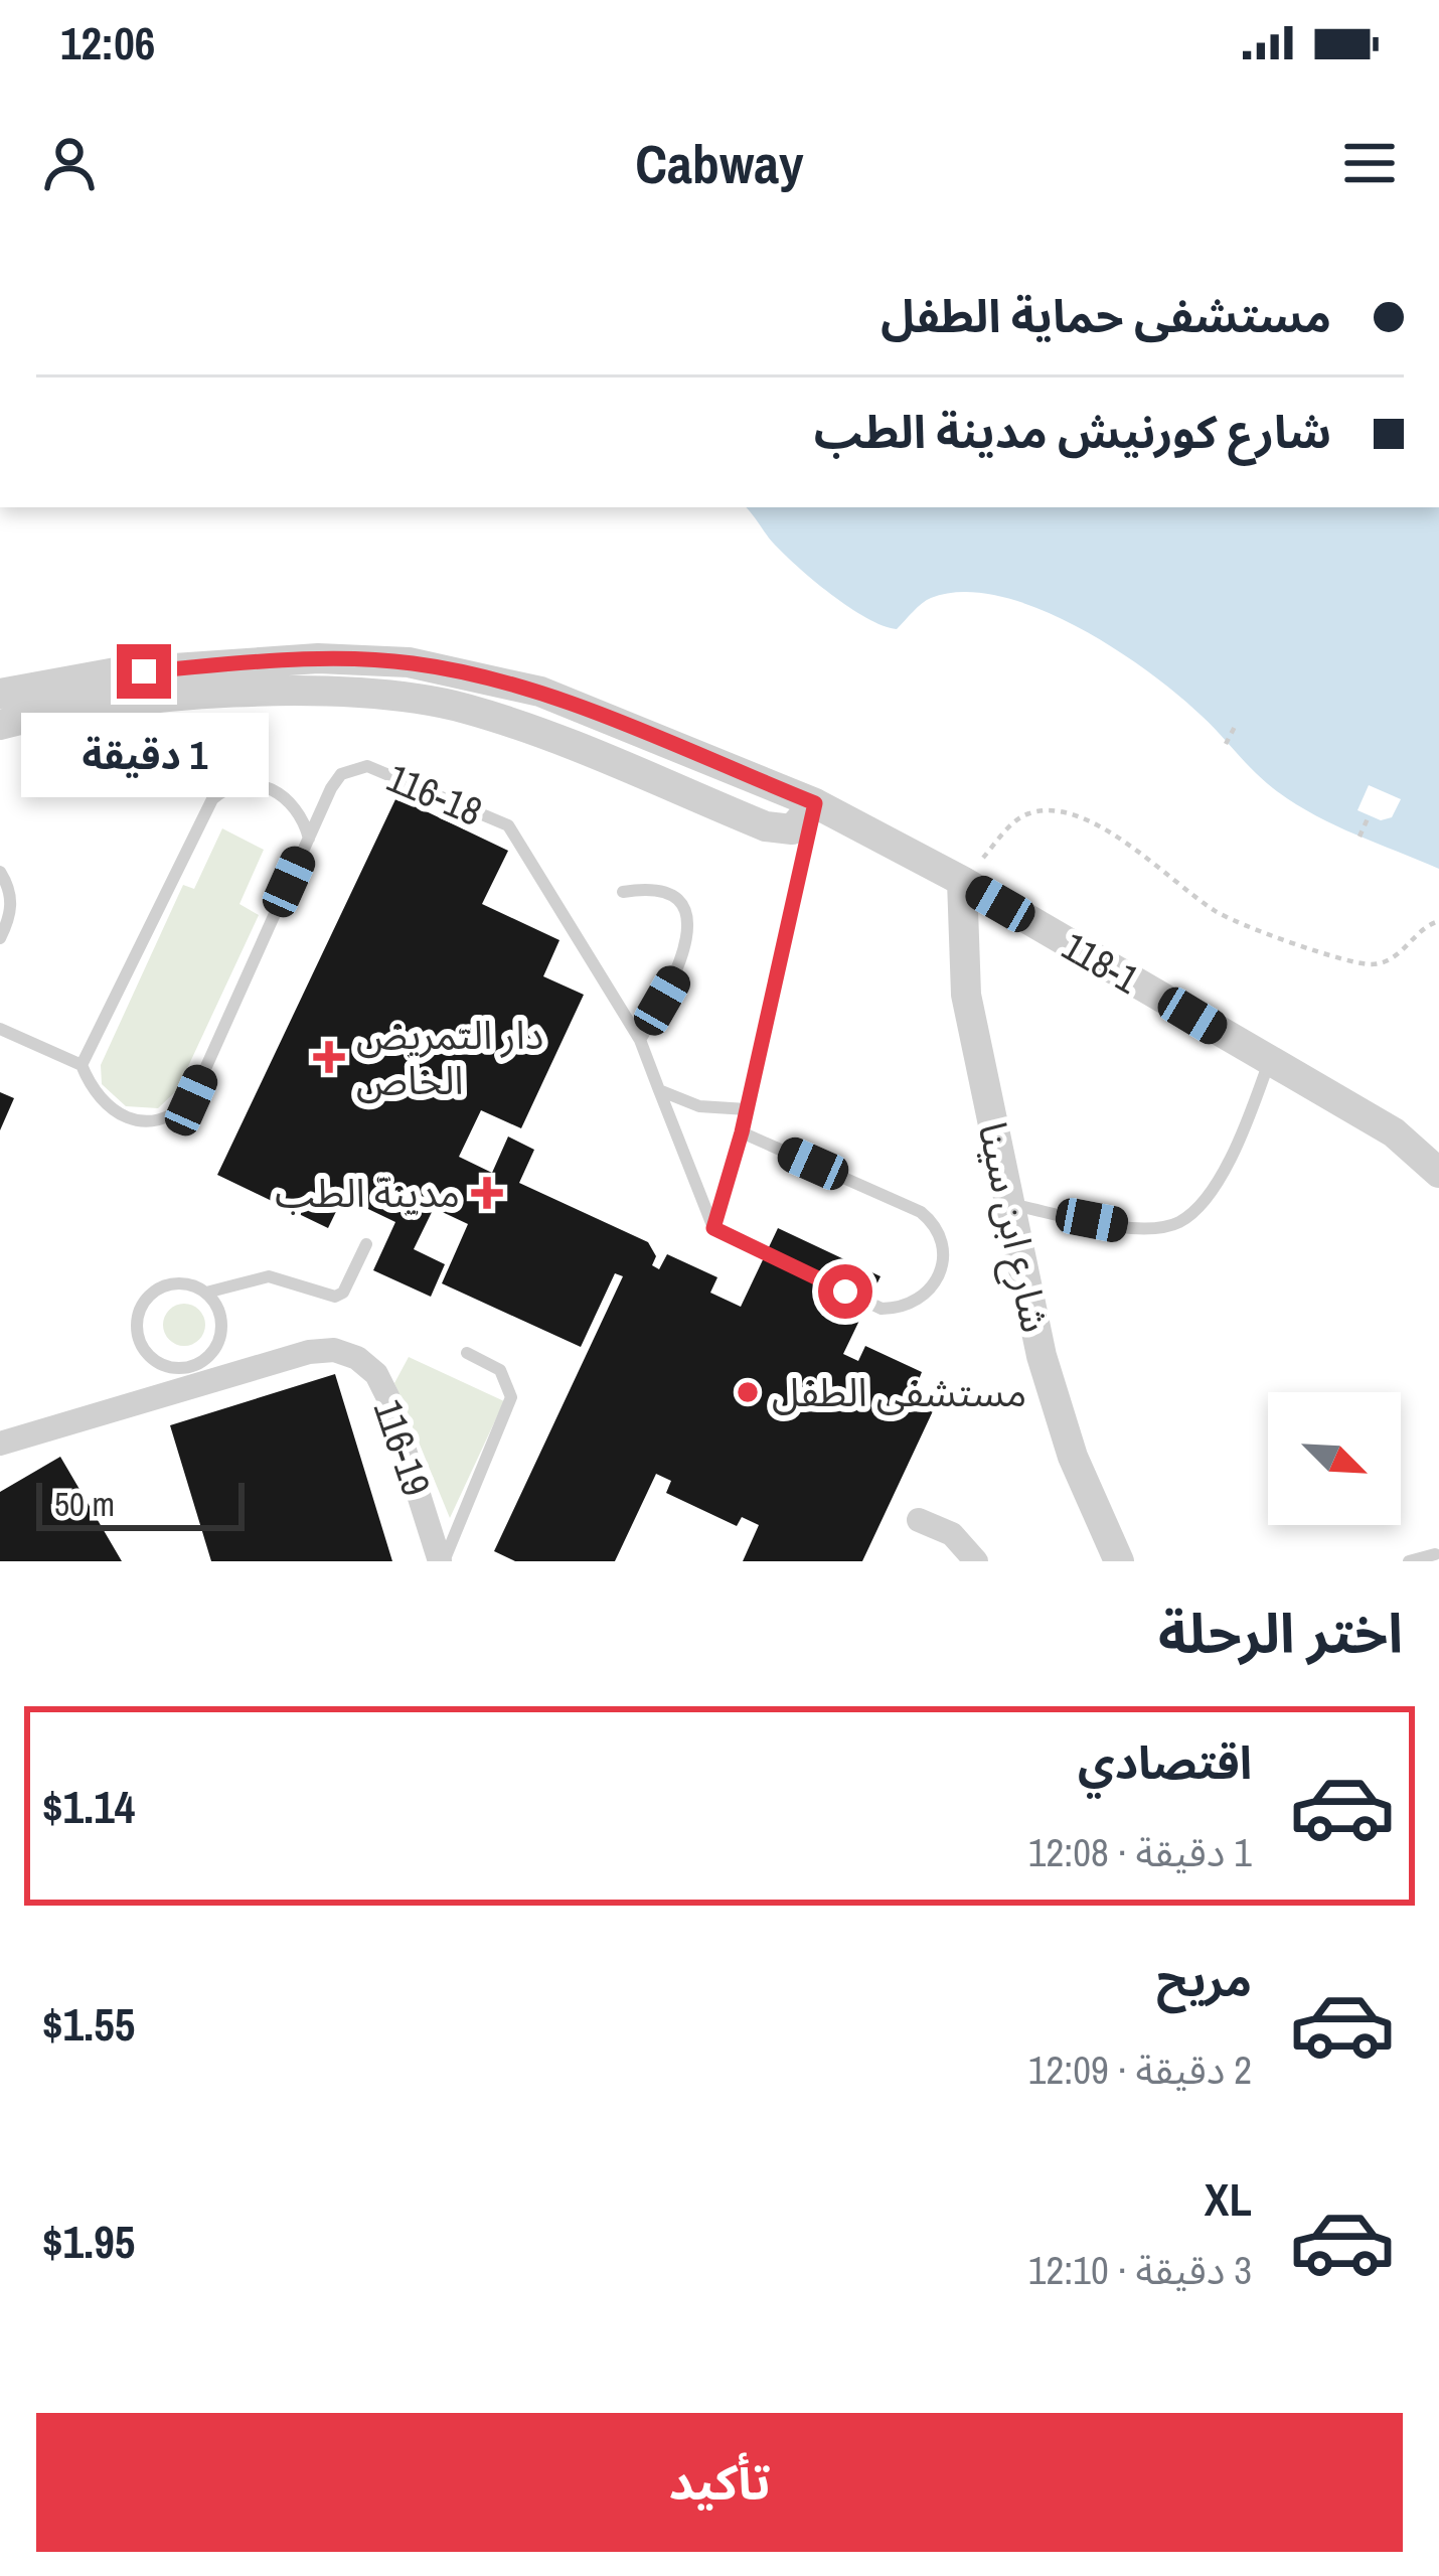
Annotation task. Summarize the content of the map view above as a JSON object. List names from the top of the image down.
{
  "streets": {
    "street": ["118-1", "شارع ابن سينا", "116-19"],
    "lane": ["116-18"]
  },
  "crossings": [
    ["118-1", "شارع ابن سينا"]
  ],
  "places": {
    "health": ["دار التمريض الخاص", "مدينة الطب"],
    "other": ["مستشفى الطفل"]
  },
  "scale_bar": "50 m",
  "north": "bottom right",
  "page": {
    "status": "12:06",
    "header": "Cabway",
    "banner": ["مستشفى حماية الطفل", "شارع كورنيش مدينة الطب"],
    "bubble": "1 دقيقة",
    "scale": "50 m",
    "heading": "اختر الرحلة",
    "list": [
      {
        "name": "اقتصادي",
        "note": "1 دقيقة · 12:08",
        "value": "$1.14"
      },
      {
        "name": "مريح",
        "note": "2 دقيقة · 12:09",
        "value": "$1.55"
      },
      {
        "name": "XL",
        "note": "3 دقيقة · 12:10",
        "value": "$1.95"
      }
    ],
    "buttons": "تأكيد"
  }
}
